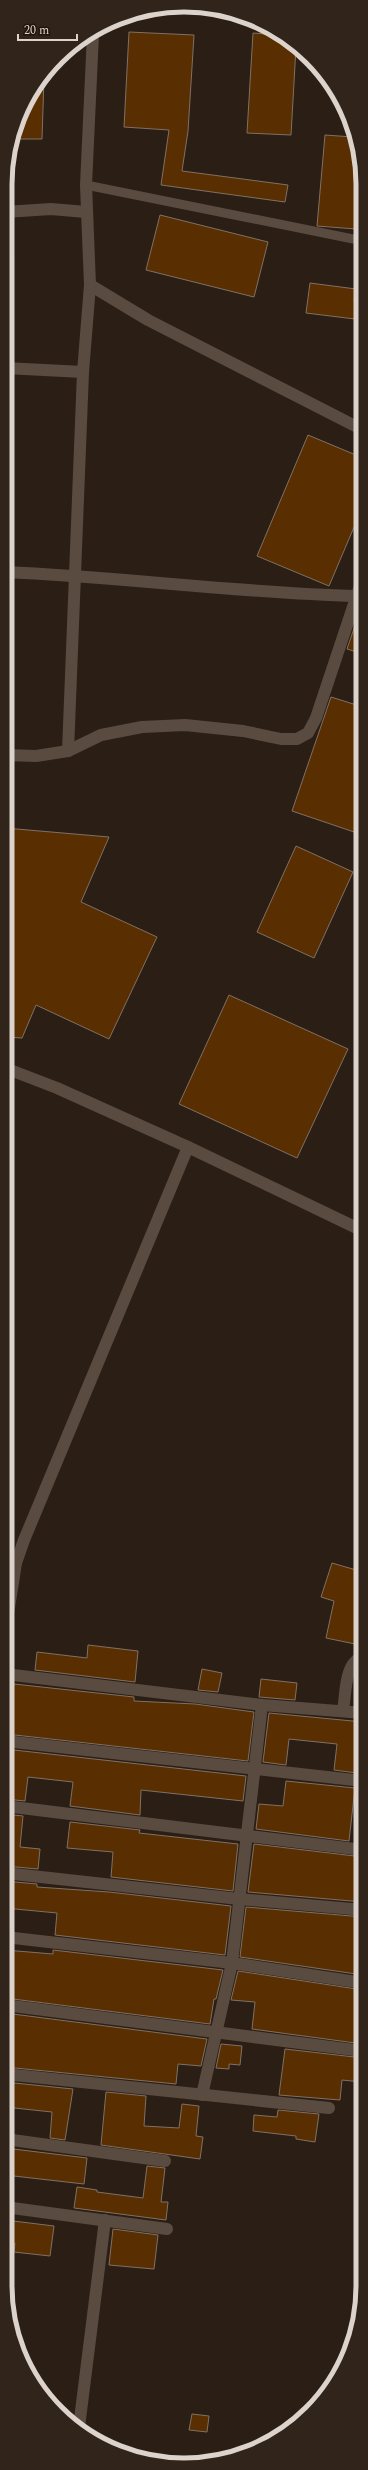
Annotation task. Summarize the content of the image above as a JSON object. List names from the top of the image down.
{
  "scale_bar": "20 m"
}
